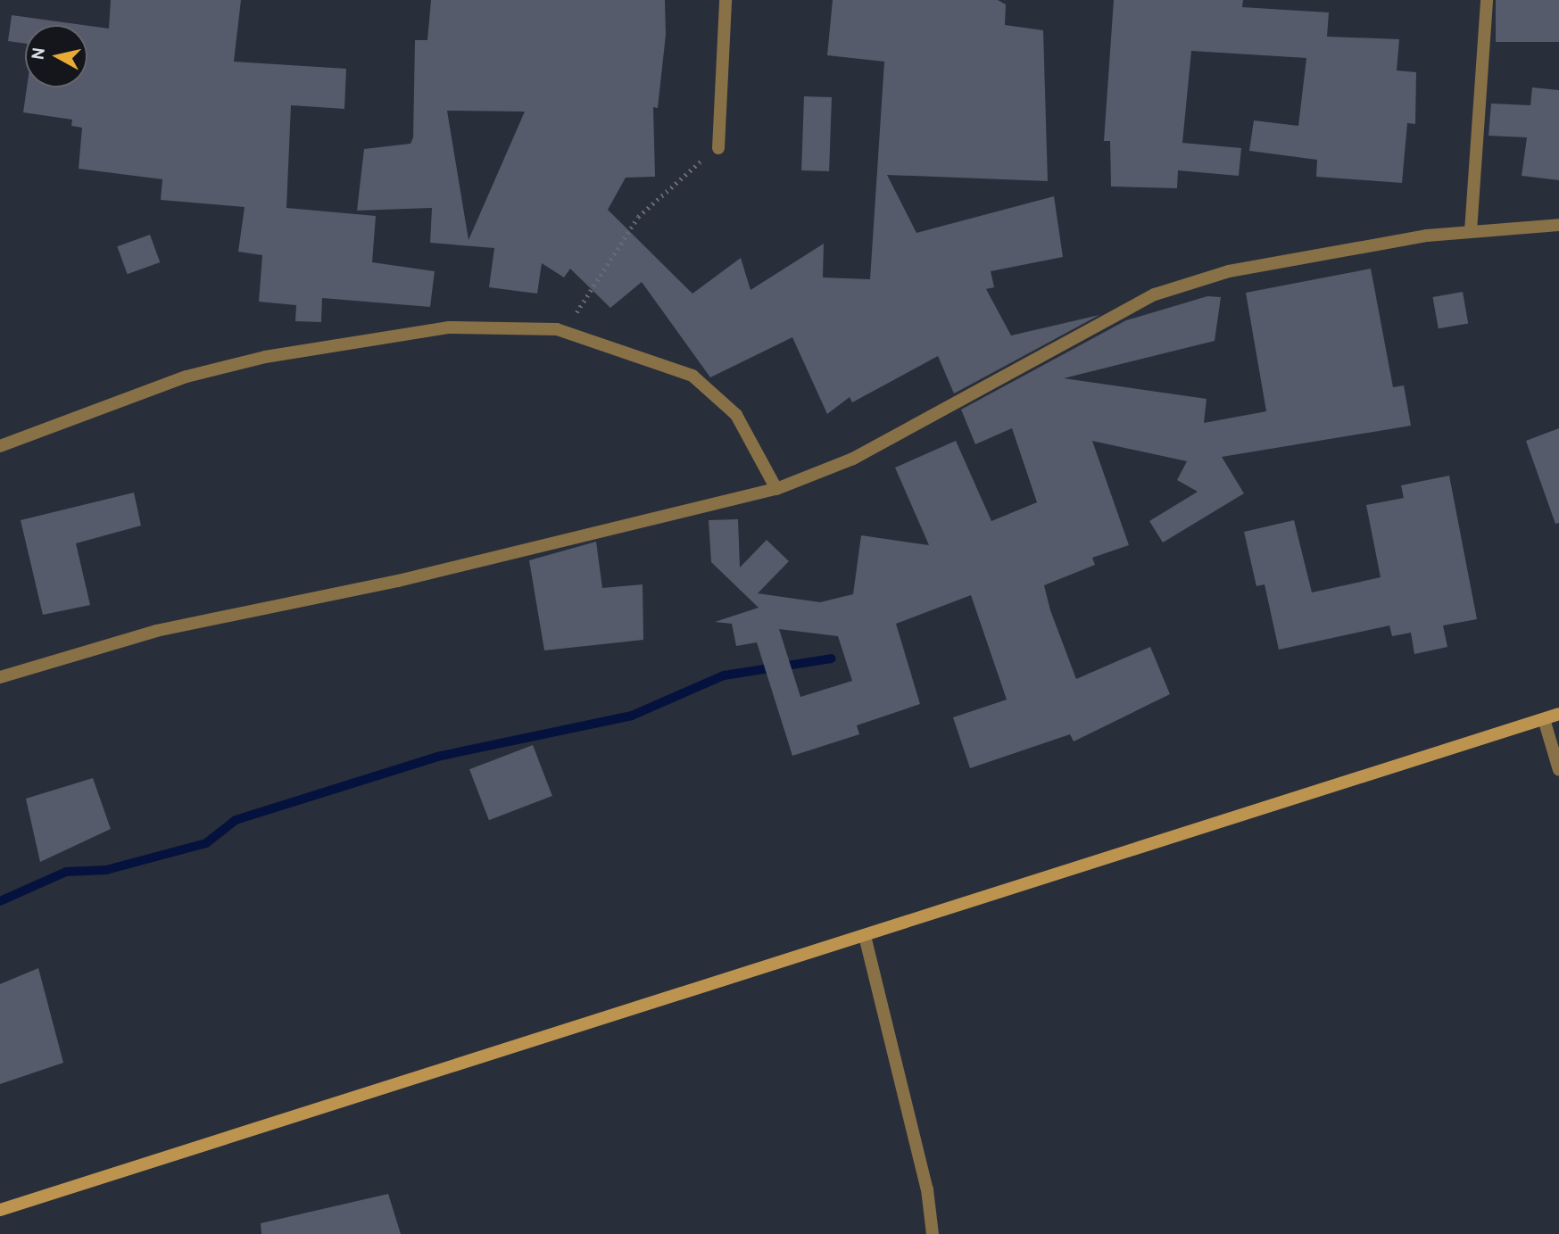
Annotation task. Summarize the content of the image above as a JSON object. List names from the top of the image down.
{
  "north": "left"
}
